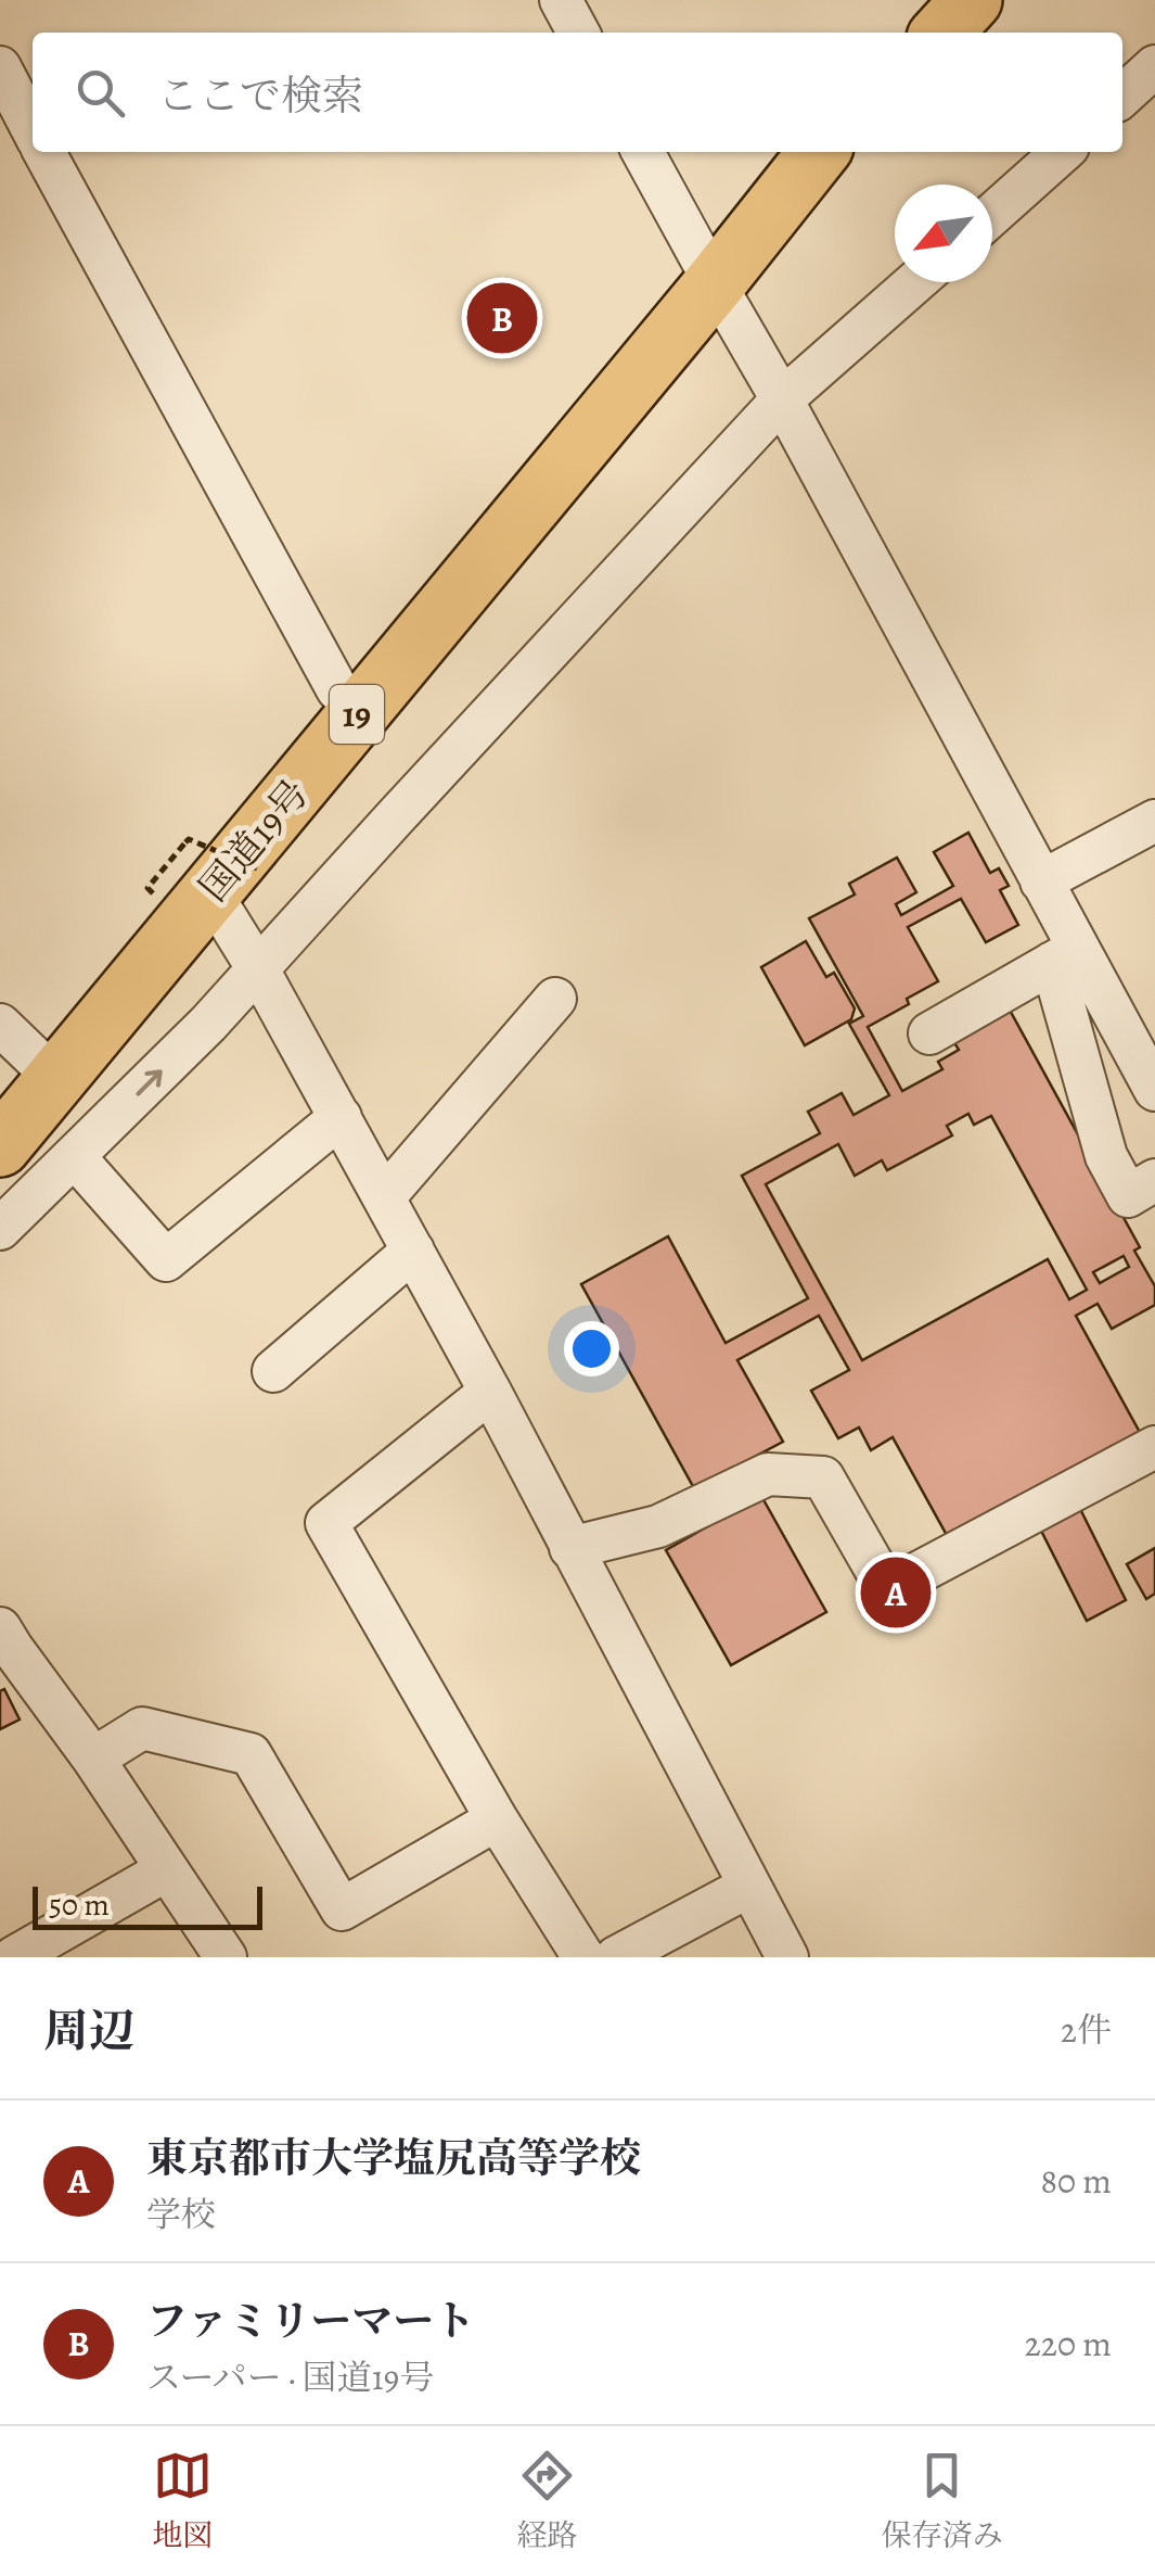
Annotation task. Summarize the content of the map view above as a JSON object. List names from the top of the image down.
{
  "streets": {
    "highway": ["19", "国道19号"]
  },
  "scale_bar": "50 m",
  "north": "bottom left",
  "page": {
    "search": "ここで検索",
    "pins": ["B", "A"],
    "scale": "50 m",
    "heading": ["周辺", "2件"],
    "list": [
      {
        "mark": "A",
        "name": "東京都市大学塩尻高等学校",
        "note": "学校",
        "value": "80 m"
      },
      {
        "mark": "B",
        "name": "ファミリーマート",
        "note": "スーパー · 国道19号",
        "value": "220 m"
      }
    ],
    "nav": ["地図", "経路", "保存済み"]
  }
}
